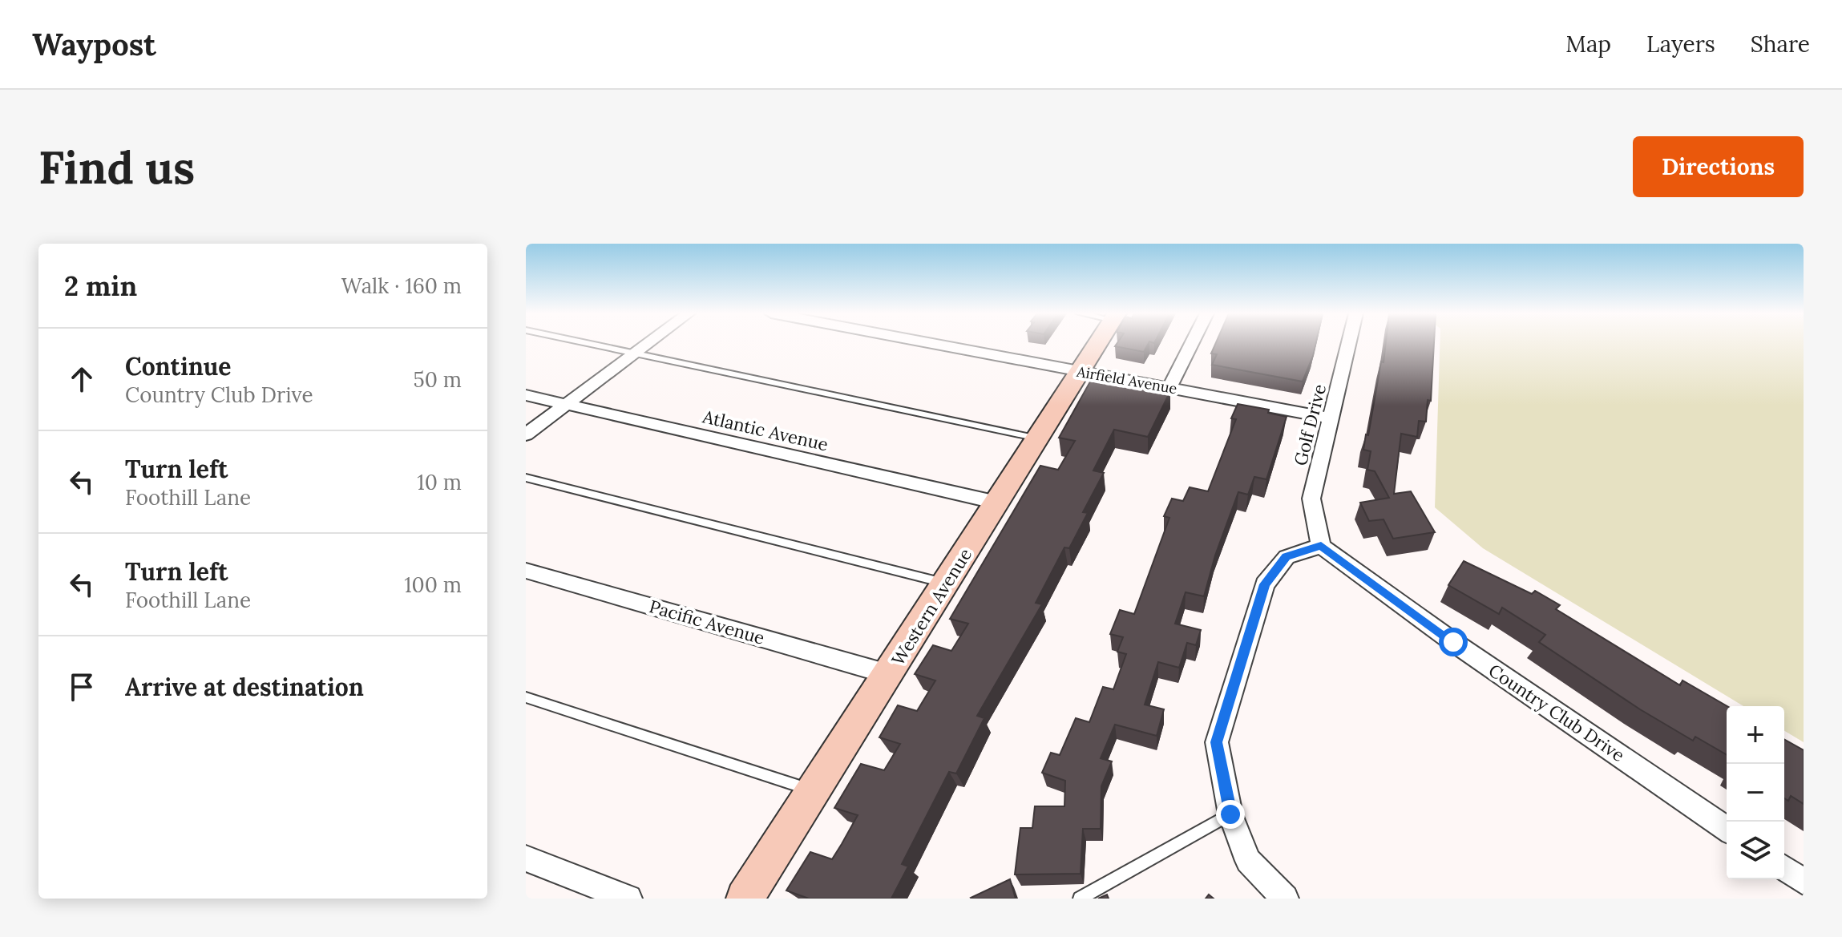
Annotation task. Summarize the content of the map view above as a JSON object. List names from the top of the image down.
{
  "streets": {
    "street": [
      "Airfield Avenue",
      "Golf Drive",
      "Atlantic Avenue",
      "Western Avenue",
      "Pacific Avenue",
      "Country Club Drive"
    ]
  },
  "crossings": [
    ["Airfield Avenue", "Golf Drive"],
    ["Airfield Avenue", "Western Avenue"],
    ["Golf Drive", "Country Club Drive"],
    ["Atlantic Avenue", "Western Avenue"],
    ["Western Avenue", "Pacific Avenue"]
  ],
  "page": {
    "header": "Waypost",
    "nav": ["Map", "Layers", "Share"],
    "buttons": "Directions",
    "title": "Find us",
    "heading": ["2 min", "Walk · 160 m"],
    "list": [
      ["Continue", "Country Club Drive", "50 m"],
      ["Turn left", "Foothill Lane", "10 m"],
      ["Turn left", "Foothill Lane", "100 m"],
      "Arrive at destination"
    ],
    "map_buttons": ["+", "−"]
  }
}
